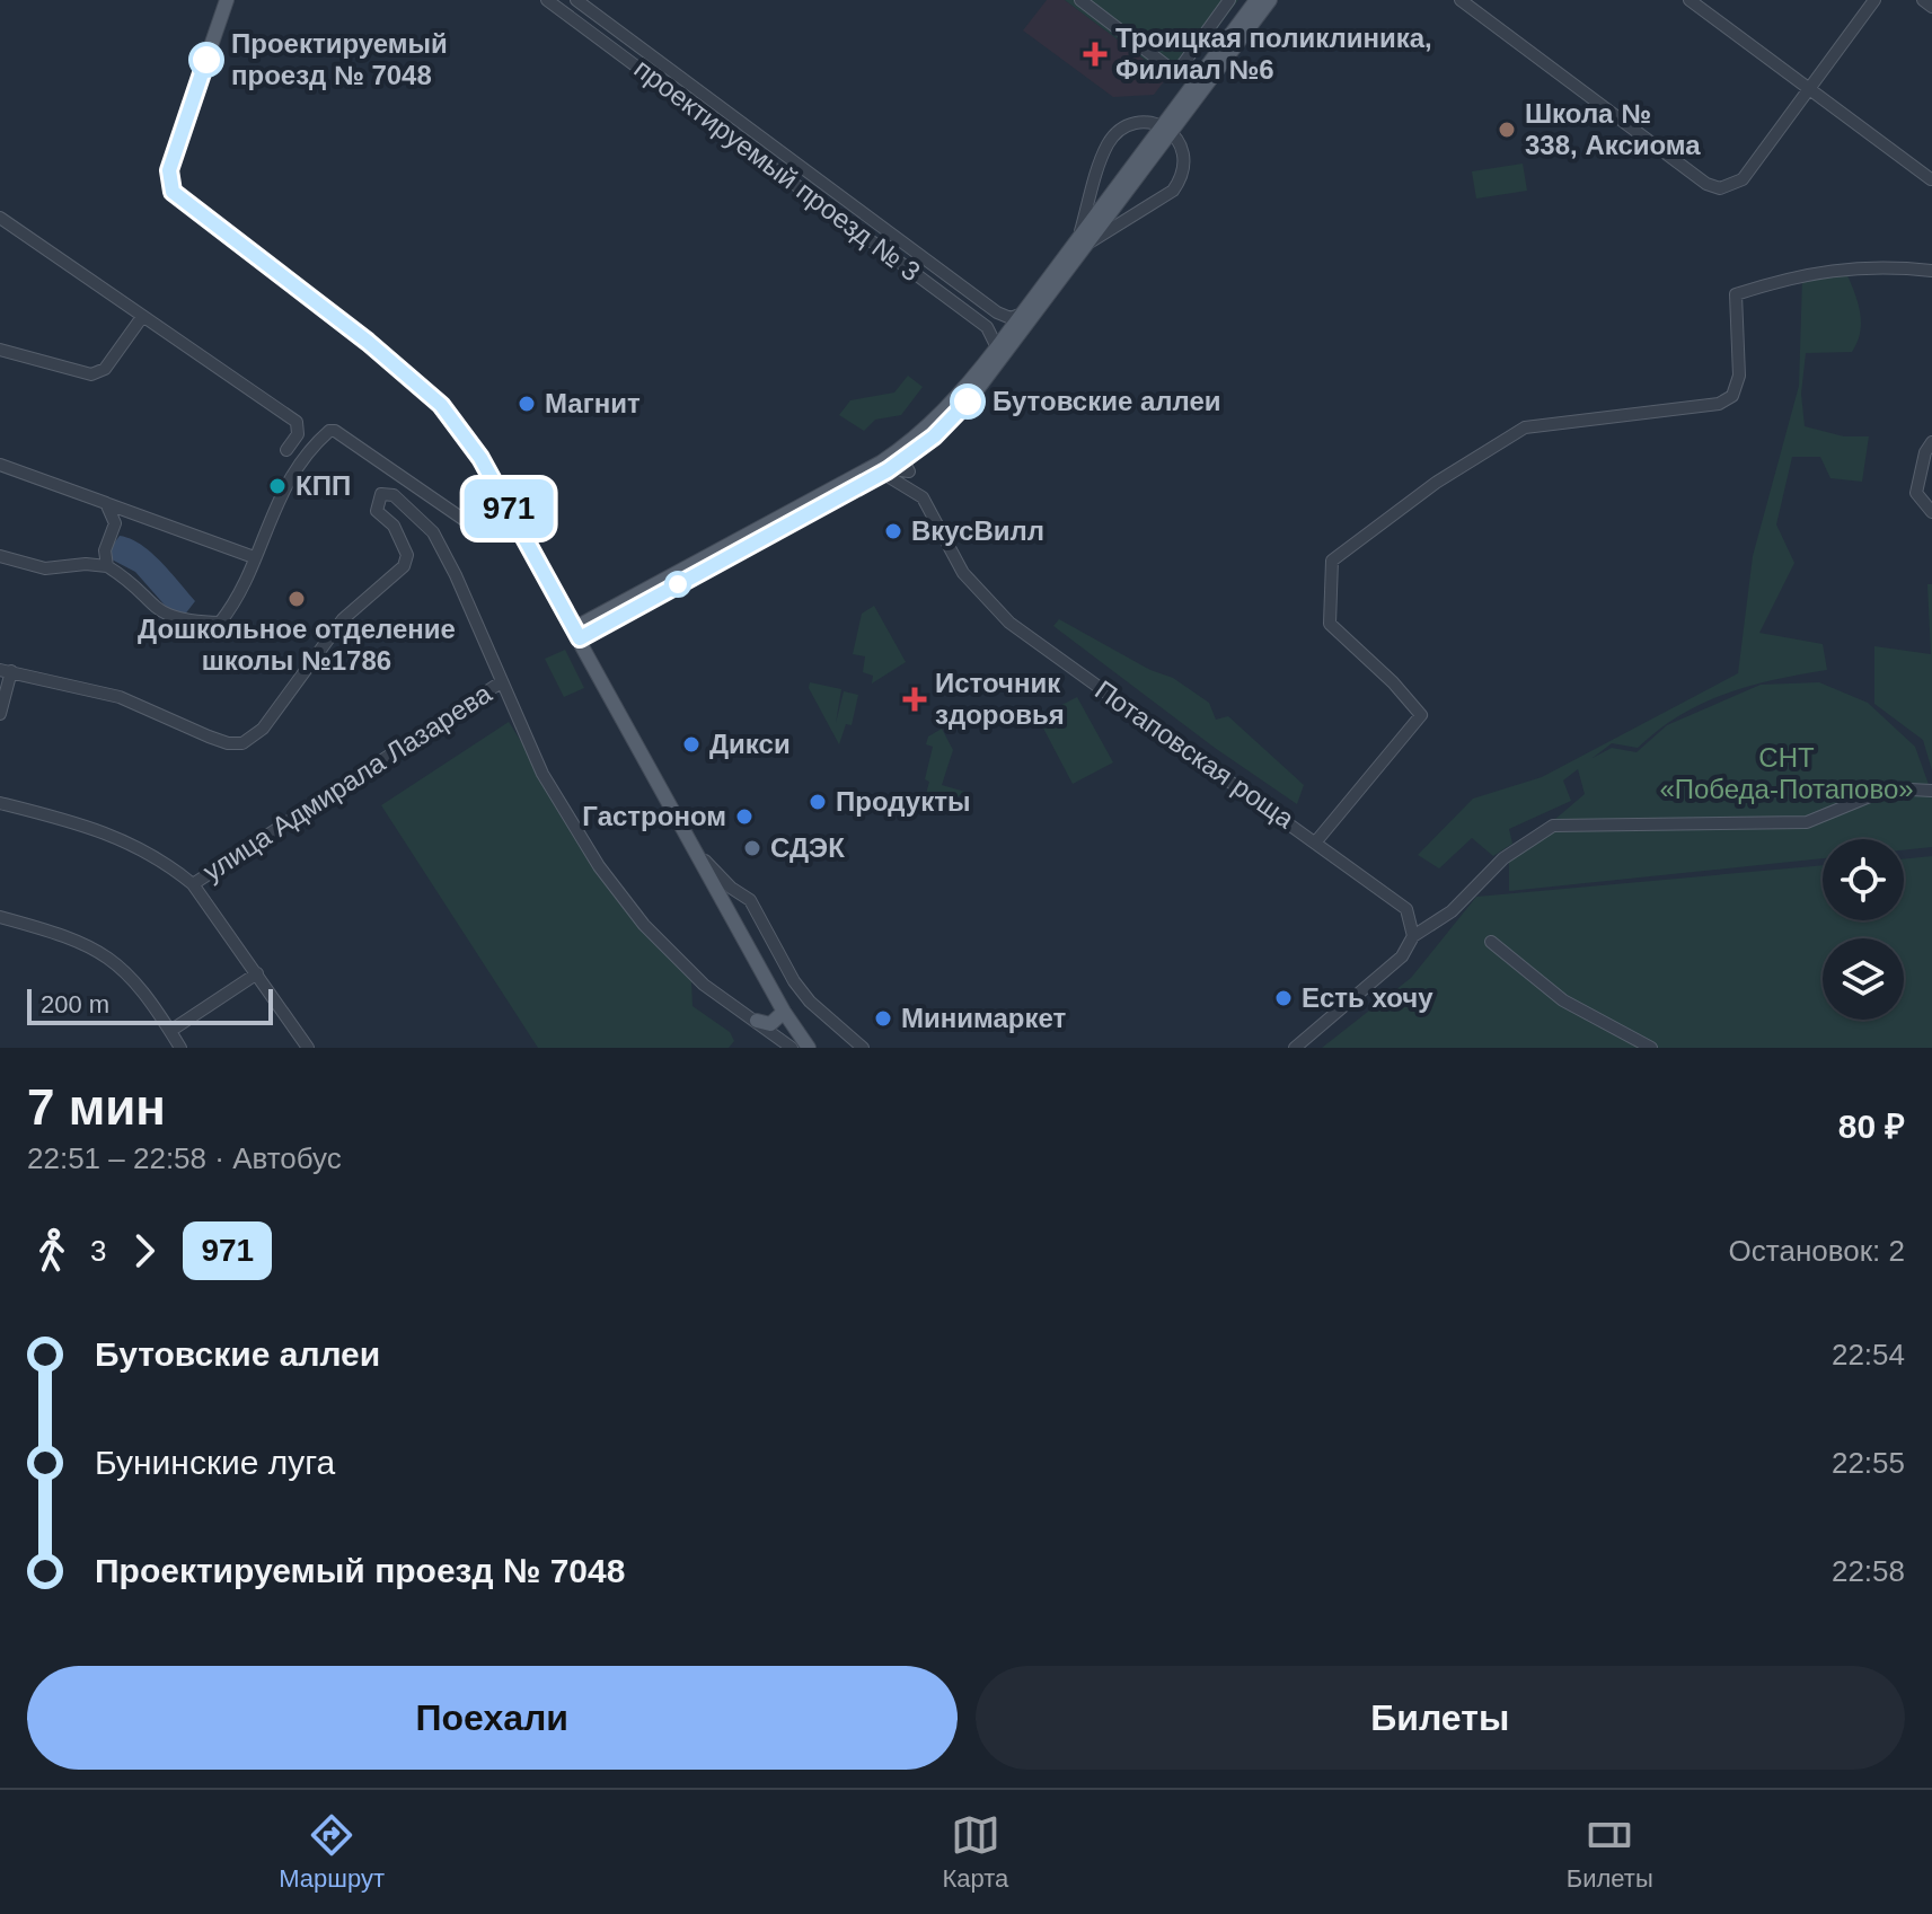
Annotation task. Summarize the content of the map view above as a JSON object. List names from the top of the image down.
{
  "streets": {
    "street": ["проектируемый проезд № 3", "Потаповская роща", "улица Адмирала Лазарева"]
  },
  "parks": ["СНТ «Победа-Потапово»"],
  "places": {
    "health": ["Троицкая поликлиника, Филиал №6", "Источник здоровья"],
    "other": [
      "Проектируемый проезд № 7048",
      "Школа № 338, Аксиома",
      "Бутовские аллеи",
      "Магнит",
      "КПП",
      "ВкусВилл",
      "Дошкольное отделение школы №1786",
      "Дикси",
      "Продукты",
      "Гастроном",
      "СДЭК",
      "Есть хочу",
      "Минимаркет"
    ]
  },
  "lines": ["bus line 971"],
  "scale_bar": "200 m",
  "page": {
    "on_map": "971",
    "scale": "200 m",
    "heading": ["7 мин", "22:51 – 22:58 · Автобус", "80 ₽"],
    "legs": ["3", "971", "Остановок: 2"],
    "list": [
      {
        "name": "Бутовские аллеи",
        "value": "22:54"
      },
      {
        "name": "Бунинские луга",
        "value": "22:55"
      },
      {
        "name": "Проектируемый проезд № 7048",
        "value": "22:58"
      }
    ],
    "buttons": ["Поехали", "Билеты"],
    "tabs": ["Маршрут", "Карта", "Билеты"]
  }
}
